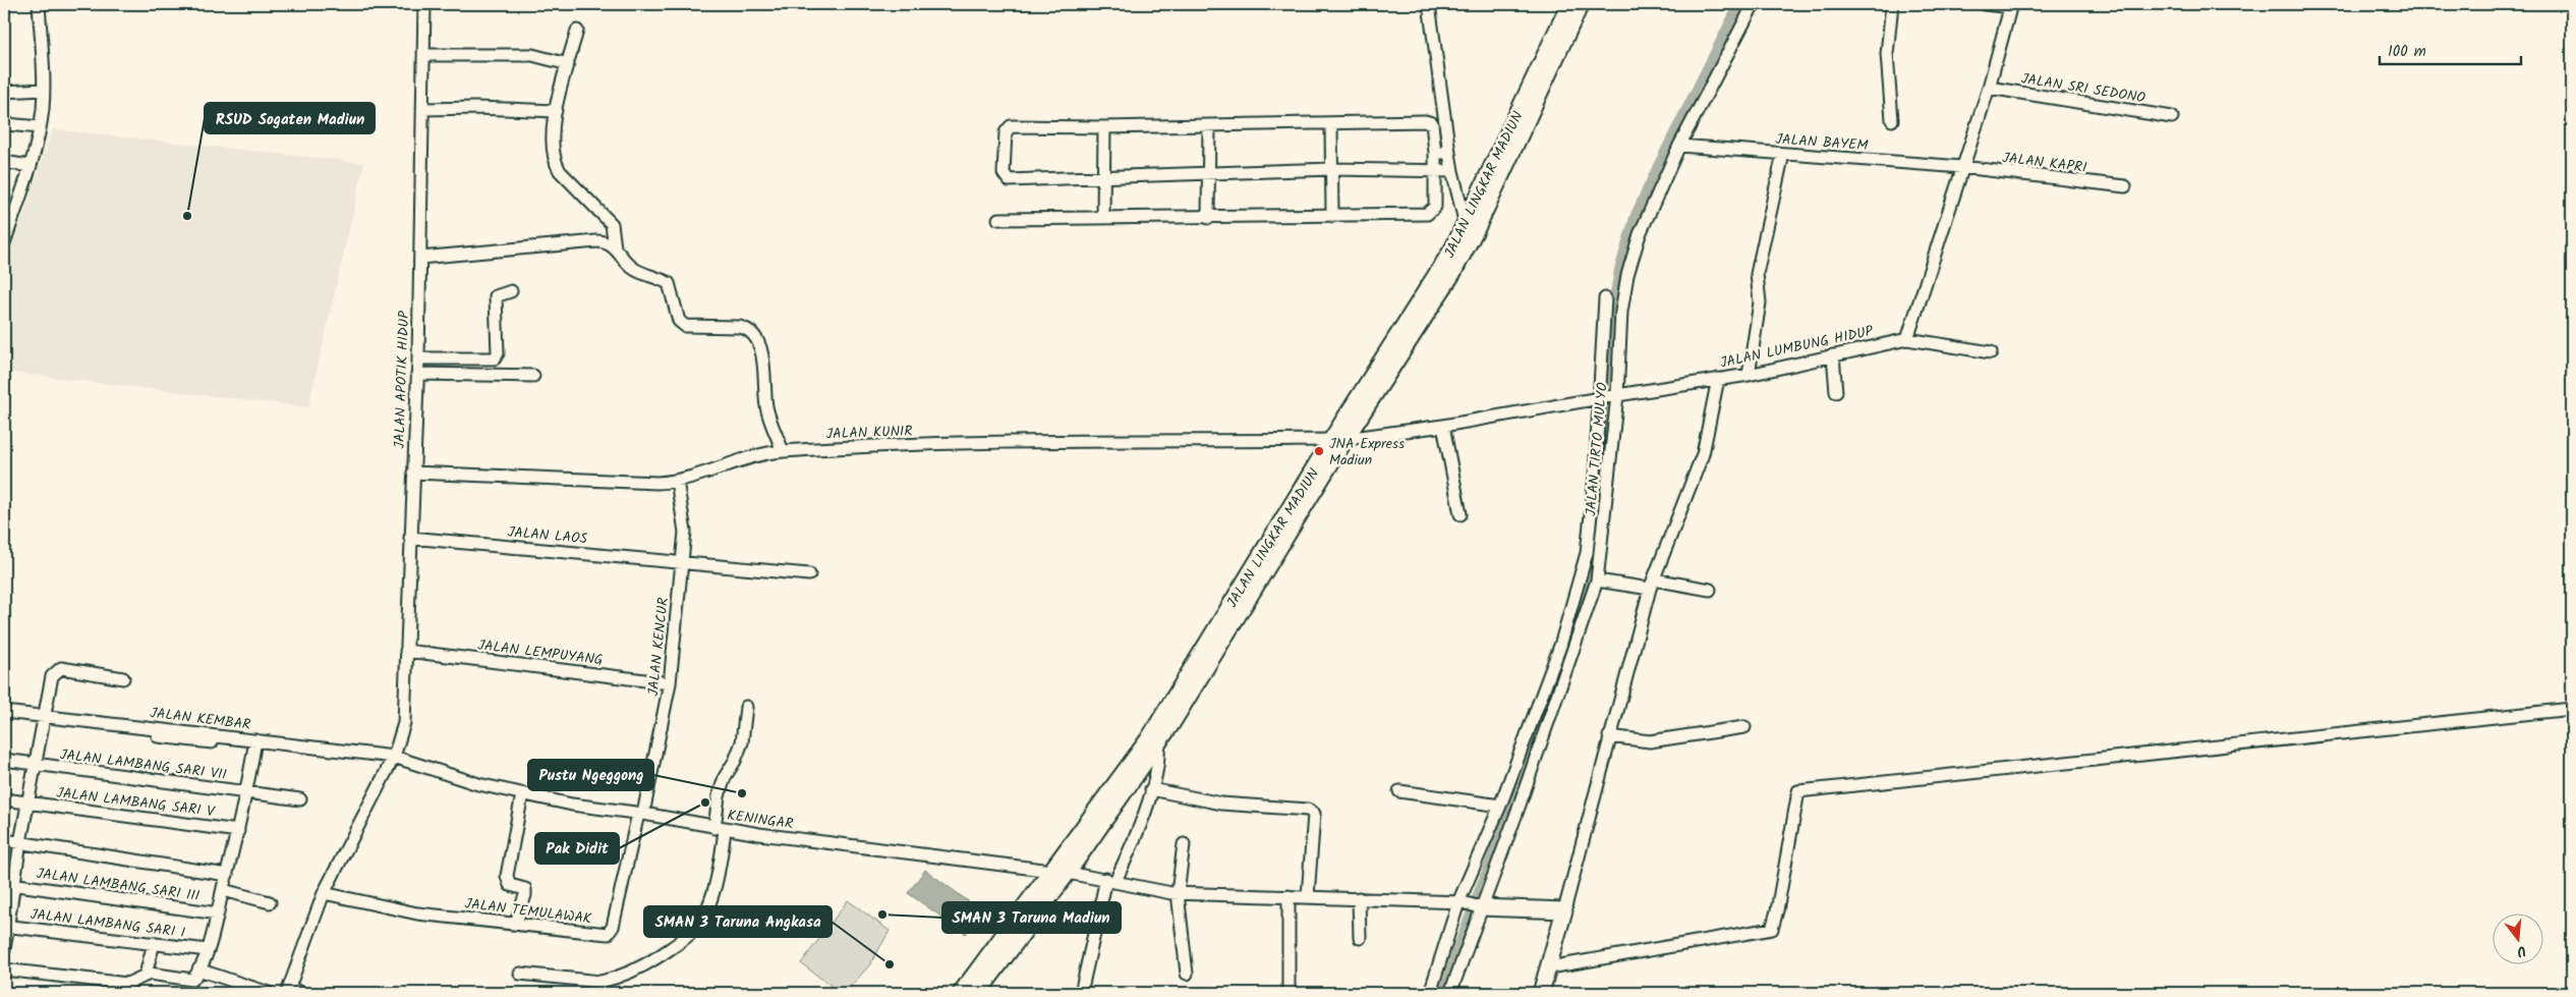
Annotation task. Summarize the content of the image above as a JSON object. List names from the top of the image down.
{
  "streets": {
    "main road": ["JALAN LINGKAR MADIUN"],
    "street": [
      "JALAN SRI SEDONO",
      "JALAN BAYEM",
      "JALAN KAPRI",
      "JALAN LUMBUNG HIDUP",
      "JALAN APOTIK HIDUP",
      "JALAN KUNIR",
      "JALAN TIRTO MULYO",
      "JALAN LAOS",
      "JALAN KENCUR",
      "JALAN LEMPUYANG",
      "JALAN KEMBAR",
      "JALAN LAMBANG SARI VII",
      "JALAN LAMBANG SARI V",
      "KENINGAR",
      "JALAN LAMBANG SARI III",
      "JALAN TEMULAWAK",
      "JALAN LAMBANG SARI I"
    ]
  },
  "crossings": [
    ["JALAN BAYEM", "JALAN KAPRI"],
    ["JALAN BAYEM", "JALAN TIRTO MULYO"],
    ["JALAN LINGKAR MADIUN", "JALAN LUMBUNG HIDUP"],
    ["JALAN LINGKAR MADIUN", "JALAN KUNIR"],
    ["JALAN LINGKAR MADIUN", "KENINGAR"],
    ["JALAN LUMBUNG HIDUP", "JALAN KUNIR"],
    ["JALAN LUMBUNG HIDUP", "JALAN TIRTO MULYO"],
    ["JALAN APOTIK HIDUP", "JALAN KUNIR"],
    ["JALAN APOTIK HIDUP", "JALAN LAOS"],
    ["JALAN APOTIK HIDUP", "JALAN LEMPUYANG"],
    ["JALAN APOTIK HIDUP", "JALAN KEMBAR"],
    ["JALAN APOTIK HIDUP", "KENINGAR"],
    ["JALAN APOTIK HIDUP", "JALAN TEMULAWAK"],
    ["JALAN KUNIR", "JALAN KENCUR"],
    ["JALAN TIRTO MULYO", "KENINGAR"],
    ["JALAN LAOS", "JALAN KENCUR"],
    ["JALAN KENCUR", "JALAN LEMPUYANG"],
    ["JALAN KENCUR", "KENINGAR"],
    ["JALAN KENCUR", "JALAN TEMULAWAK"],
    ["JALAN KEMBAR", "KENINGAR"],
    ["KENINGAR", "JALAN TEMULAWAK"]
  ],
  "places": [
    "RSUD Sogaten Madiun",
    "JNA Express Madiun",
    "Pustu Ngeggong",
    "Pak Didit",
    "SMAN 3 Taruna Madiun",
    "SMAN 3 Taruna Angkasa"
  ],
  "scale_bar": "100 m",
  "north": "bottom"
}
